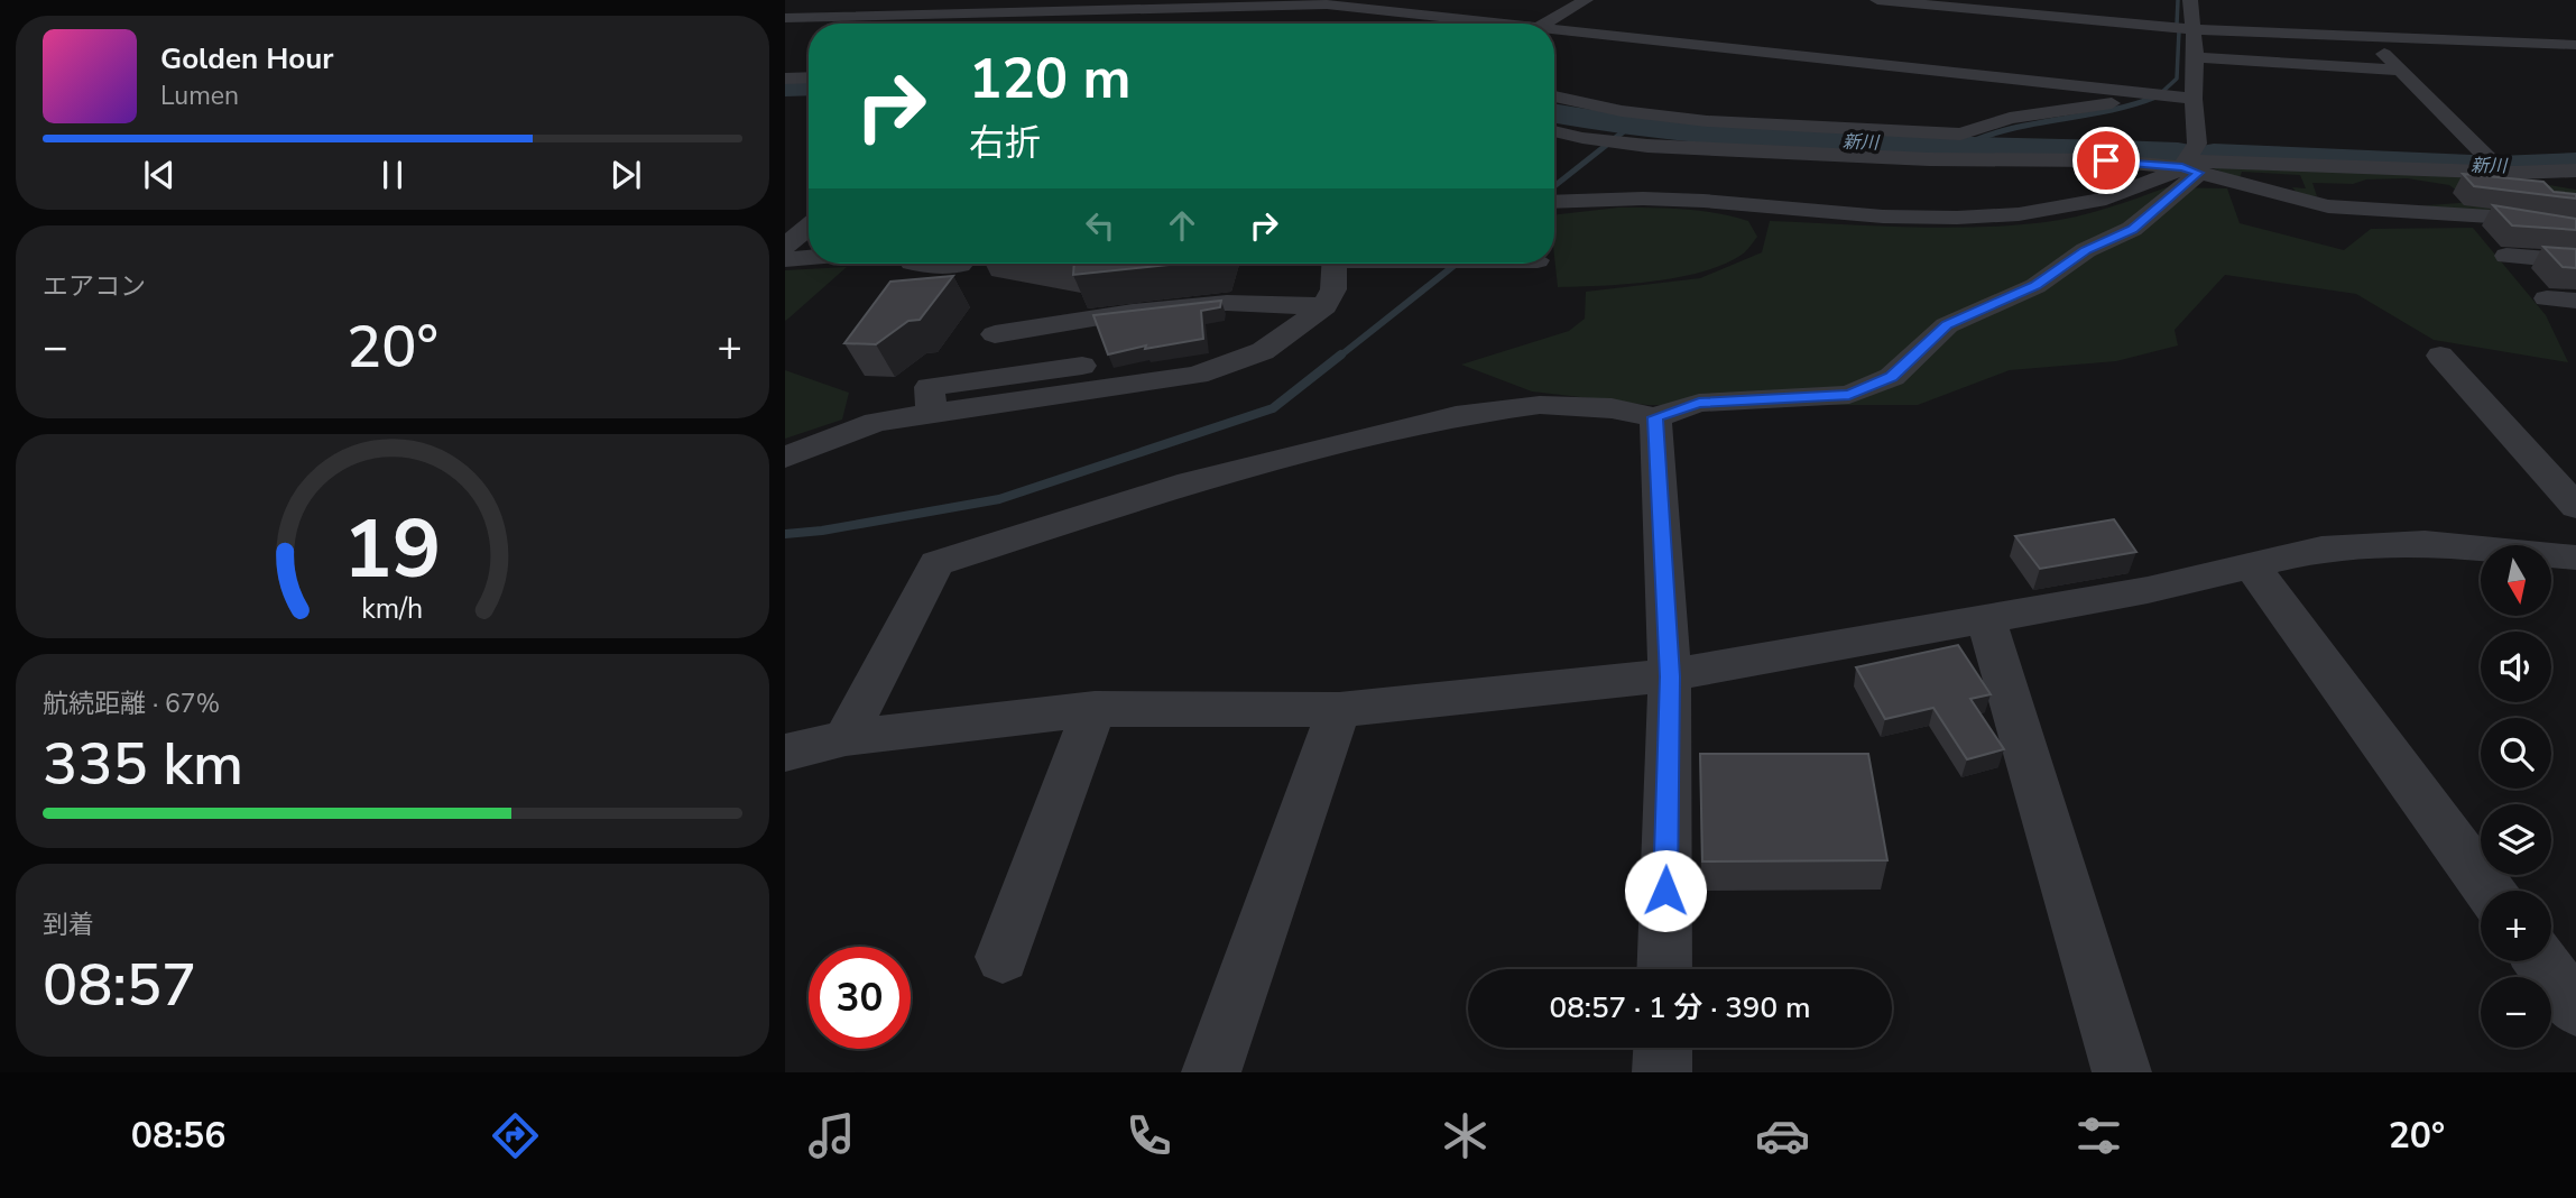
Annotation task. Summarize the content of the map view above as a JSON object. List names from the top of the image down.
{
  "water": ["新川"],
  "north": "bottom",
  "page": {
    "turn": ["120 m", "右折"],
    "song": ["Golden Hour", "Lumen"],
    "tile": [
      "エアコン",
      ["航続距離 · 67%", "335 km"],
      ["到着", "08:57"]
    ],
    "heat": ["−", "20°", "+"],
    "map_buttons": ["+", "−"],
    "limit": "30",
    "trip": "08:57 · 1 分 · 390 m",
    "tabs": ["08:56", "20°"],
    "gauge": ["19", "km/h"]
  }
}
